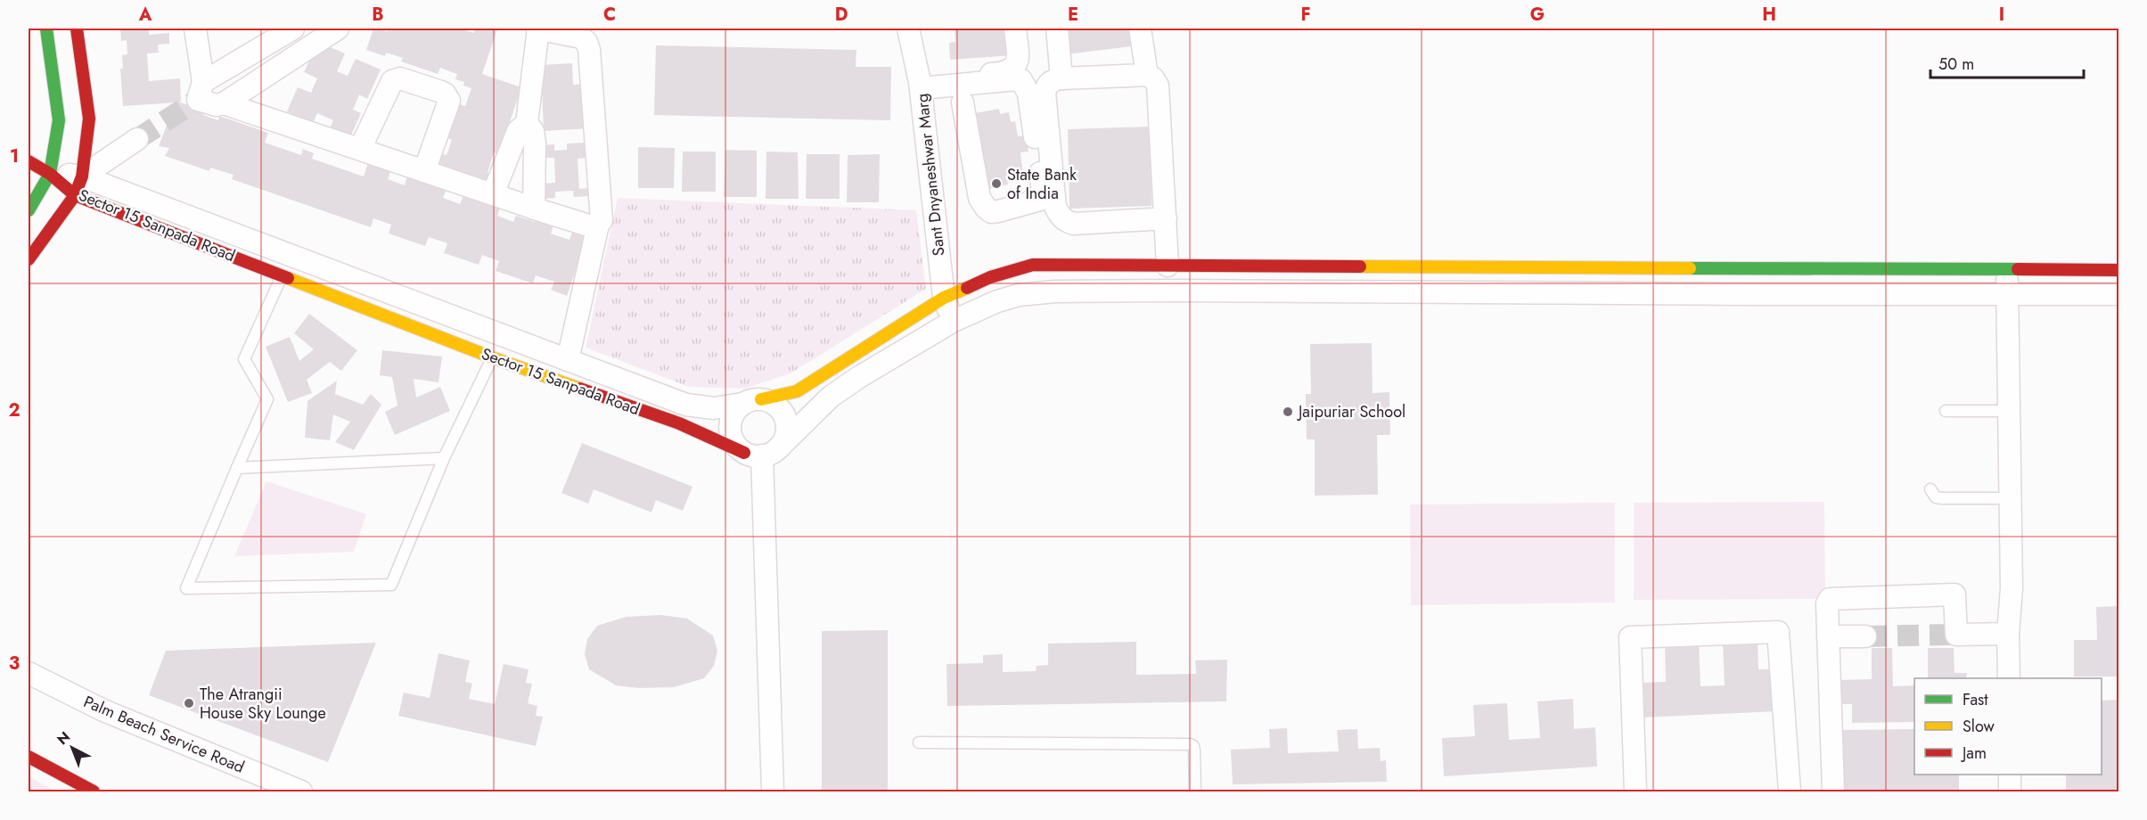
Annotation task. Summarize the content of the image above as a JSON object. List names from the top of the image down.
{
  "streets": {
    "street": ["Sant Dnyaneshwar Marg", "Sector 15 Sanpada Road", "Palm Beach Service Road"]
  },
  "places": ["State Bank of India", "Jaipuriar School", "The Atrangii House Sky Lounge"],
  "legend": ["Fast", "Slow", "Jam"],
  "scale_bar": "50 m",
  "north": "top left",
  "grid": {
    "columns": [
      "A",
      "B",
      "C",
      "D",
      "E",
      "F",
      "G",
      "H",
      "I"
    ],
    "rows": ["1", "2", "3"]
  }
}
